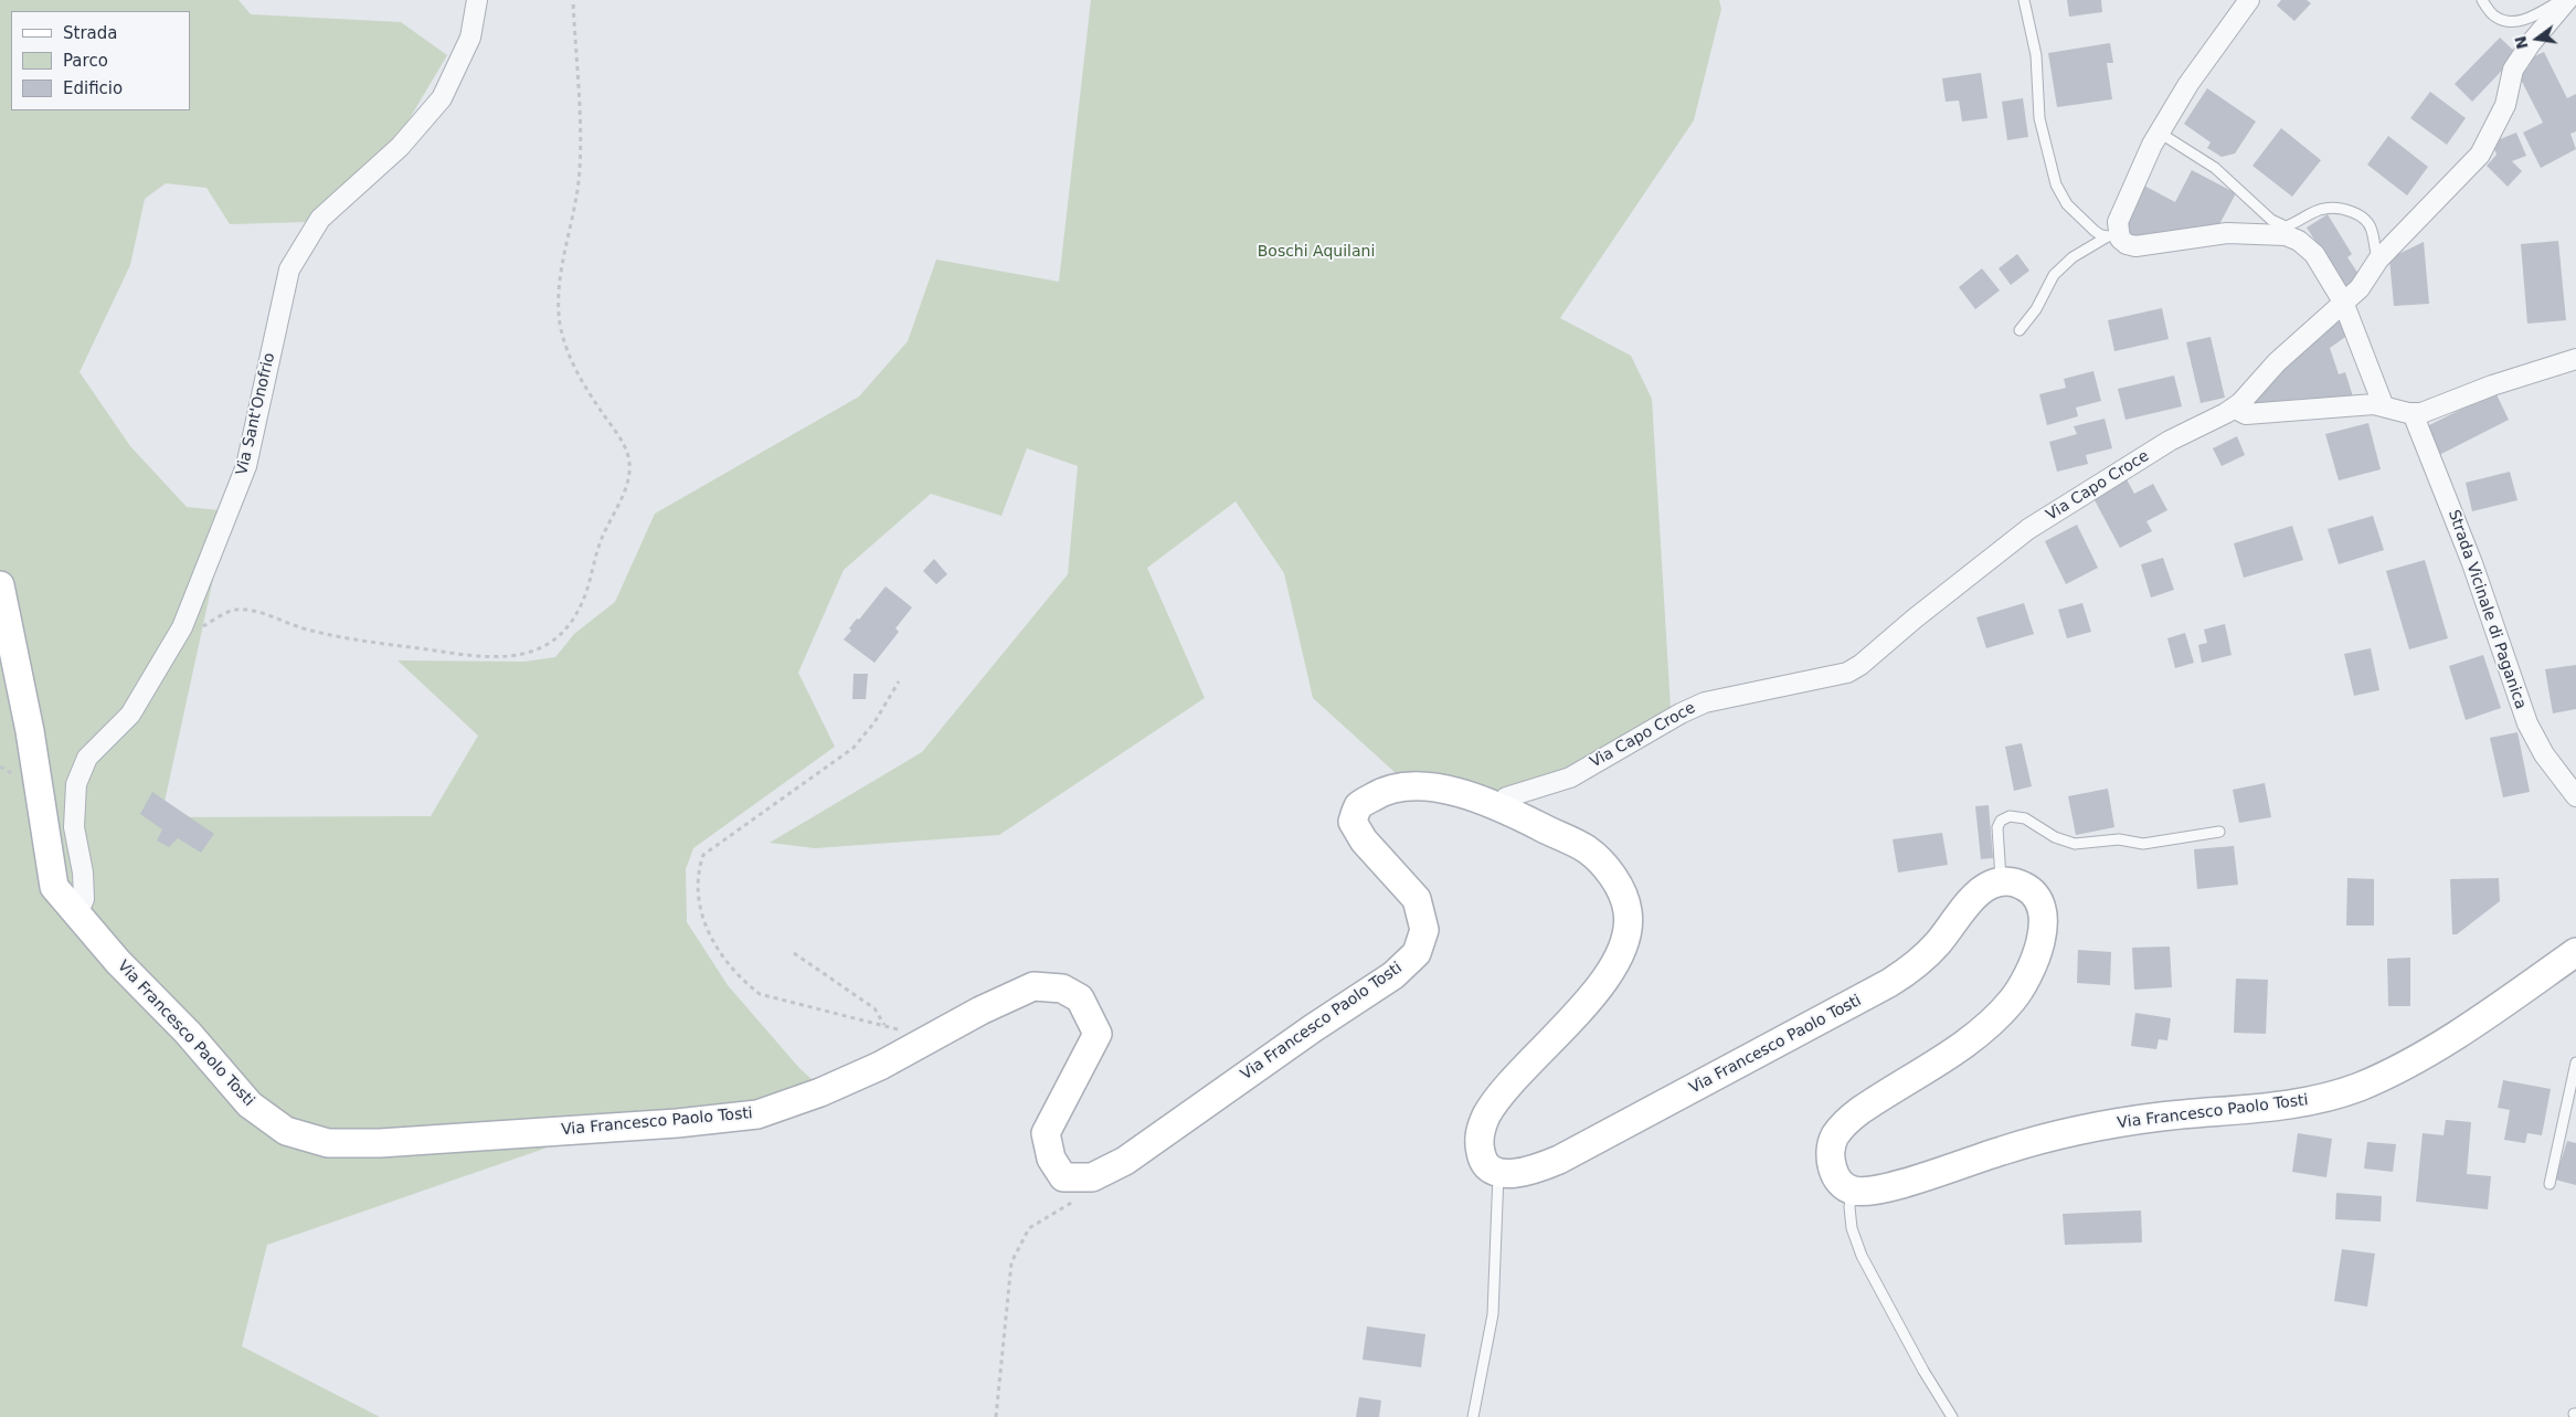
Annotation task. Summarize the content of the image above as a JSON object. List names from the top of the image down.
{
  "streets": {
    "main road": ["Via Francesco Paolo Tosti"],
    "street": ["Via Sant'Onofrio", "Via Capo Croce", "Strada Vicinale di Paganica"]
  },
  "crossings": [
    ["Via Sant'Onofrio", "Via Francesco Paolo Tosti"],
    ["Via Capo Croce", "Via Francesco Paolo Tosti"]
  ],
  "parks": ["Boschi Aquilani"],
  "legend": ["Strada", "Parco", "Edificio"],
  "north": "left"
}
